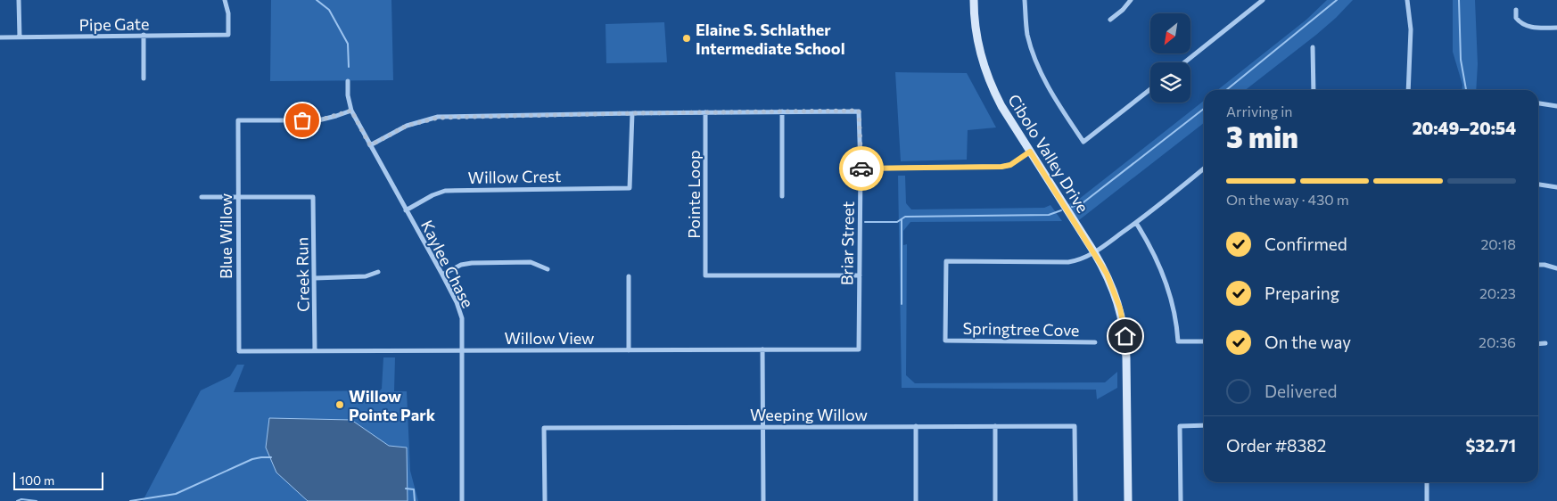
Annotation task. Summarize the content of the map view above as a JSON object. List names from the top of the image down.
{
  "streets": {
    "main road": ["Cibolo Valley Drive"],
    "street": [
      "Pipe Gate",
      "Willow Crest",
      "Pointe Loop",
      "Blue Willow",
      "Briar Street",
      "Kaylee Chase",
      "Creek Run",
      "Springtree Cove",
      "Willow View",
      "Weeping Willow"
    ]
  },
  "crossings": [
    ["Cibolo Valley Drive", "Springtree Cove"],
    ["Willow Crest", "Kaylee Chase"],
    ["Pointe Loop", "Briar Street"],
    ["Blue Willow", "Kaylee Chase"],
    ["Blue Willow", "Creek Run"],
    ["Blue Willow", "Willow View"],
    ["Briar Street", "Willow View"],
    ["Kaylee Chase", "Willow View"],
    ["Creek Run", "Willow View"]
  ],
  "places": ["Elaine S. Schlather Intermediate School", "Willow Pointe Park"],
  "scale_bar": "100 m",
  "north": "bottom left",
  "page": {
    "heading": ["3 min", "Arriving in", "20:49–20:54"],
    "panel": ["Order #8382", "$32.71"],
    "bar": "On the way · 430 m",
    "list": [
      ["Confirmed", "20:18"],
      ["Preparing", "20:23"],
      ["On the way", "20:36"],
      "Delivered"
    ],
    "scale": "100 m"
  }
}
